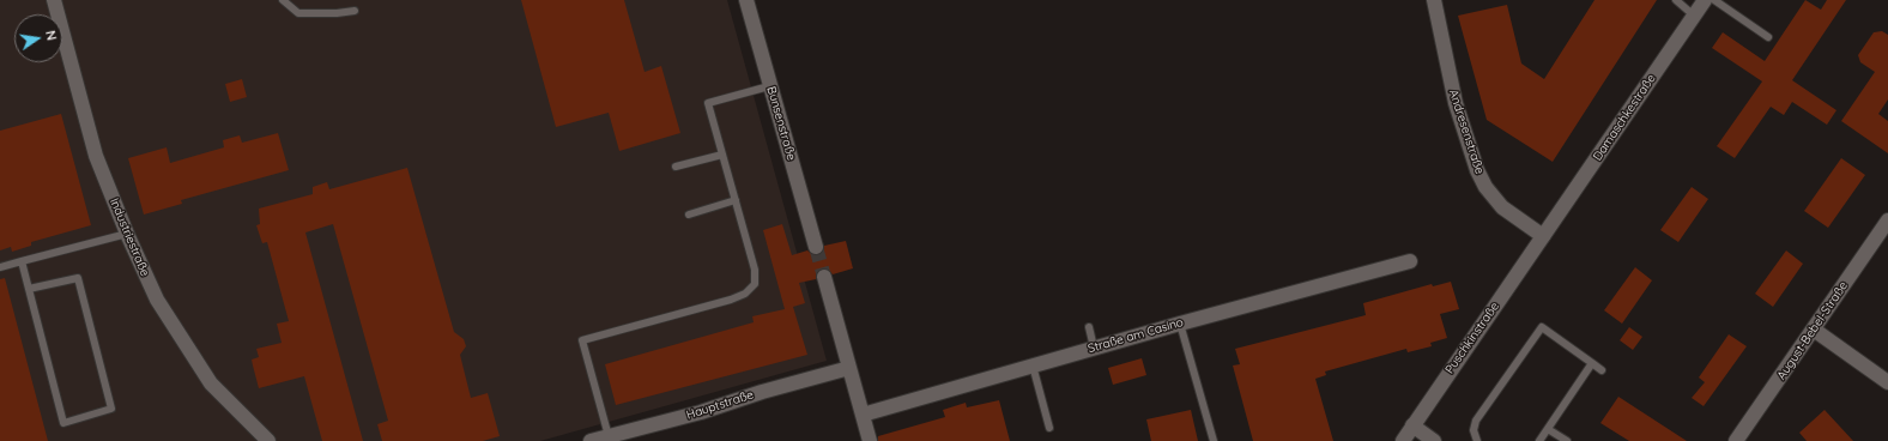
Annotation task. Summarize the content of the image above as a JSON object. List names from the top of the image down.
{
  "streets": {
    "street": [
      "Damaschkestraße",
      "Bunsenstraße",
      "Andresenstraße",
      "Industriestraße",
      "August-Bebel-Straße",
      "Straße am Casino",
      "Puschkinstraße",
      "Hauptstraße"
    ]
  },
  "crossings": [
    ["Damaschkestraße", "Andresenstraße"],
    ["Damaschkestraße", "Puschkinstraße"],
    ["Andresenstraße", "Puschkinstraße"]
  ],
  "north": "right"
}
